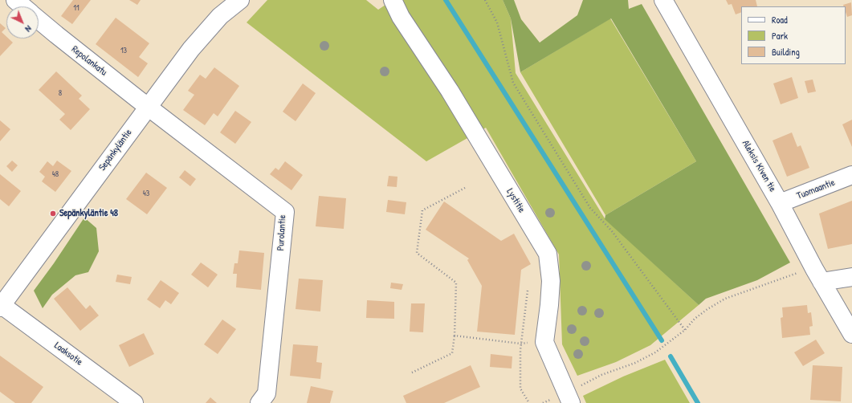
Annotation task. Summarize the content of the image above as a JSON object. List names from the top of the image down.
{
  "streets": {
    "street": [
      "Repolankatu",
      "Sepänkyläntie",
      "Aleksis Kiven tie",
      "Tuomaantie",
      "Lystitie",
      "Purolantie",
      "Laaksotie"
    ]
  },
  "crossings": [
    ["Repolankatu", "Sepänkyläntie"],
    ["Repolankatu", "Purolantie"],
    ["Sepänkyläntie", "Purolantie"],
    ["Sepänkyläntie", "Laaksotie"],
    ["Aleksis Kiven tie", "Tuomaantie"]
  ],
  "places": ["Sepänkyläntie 48"],
  "house_numbers": [
    "11",
    "13",
    "8",
    "48",
    "43"
  ],
  "legend": ["Road", "Park", "Building"],
  "north": "bottom right"
}
